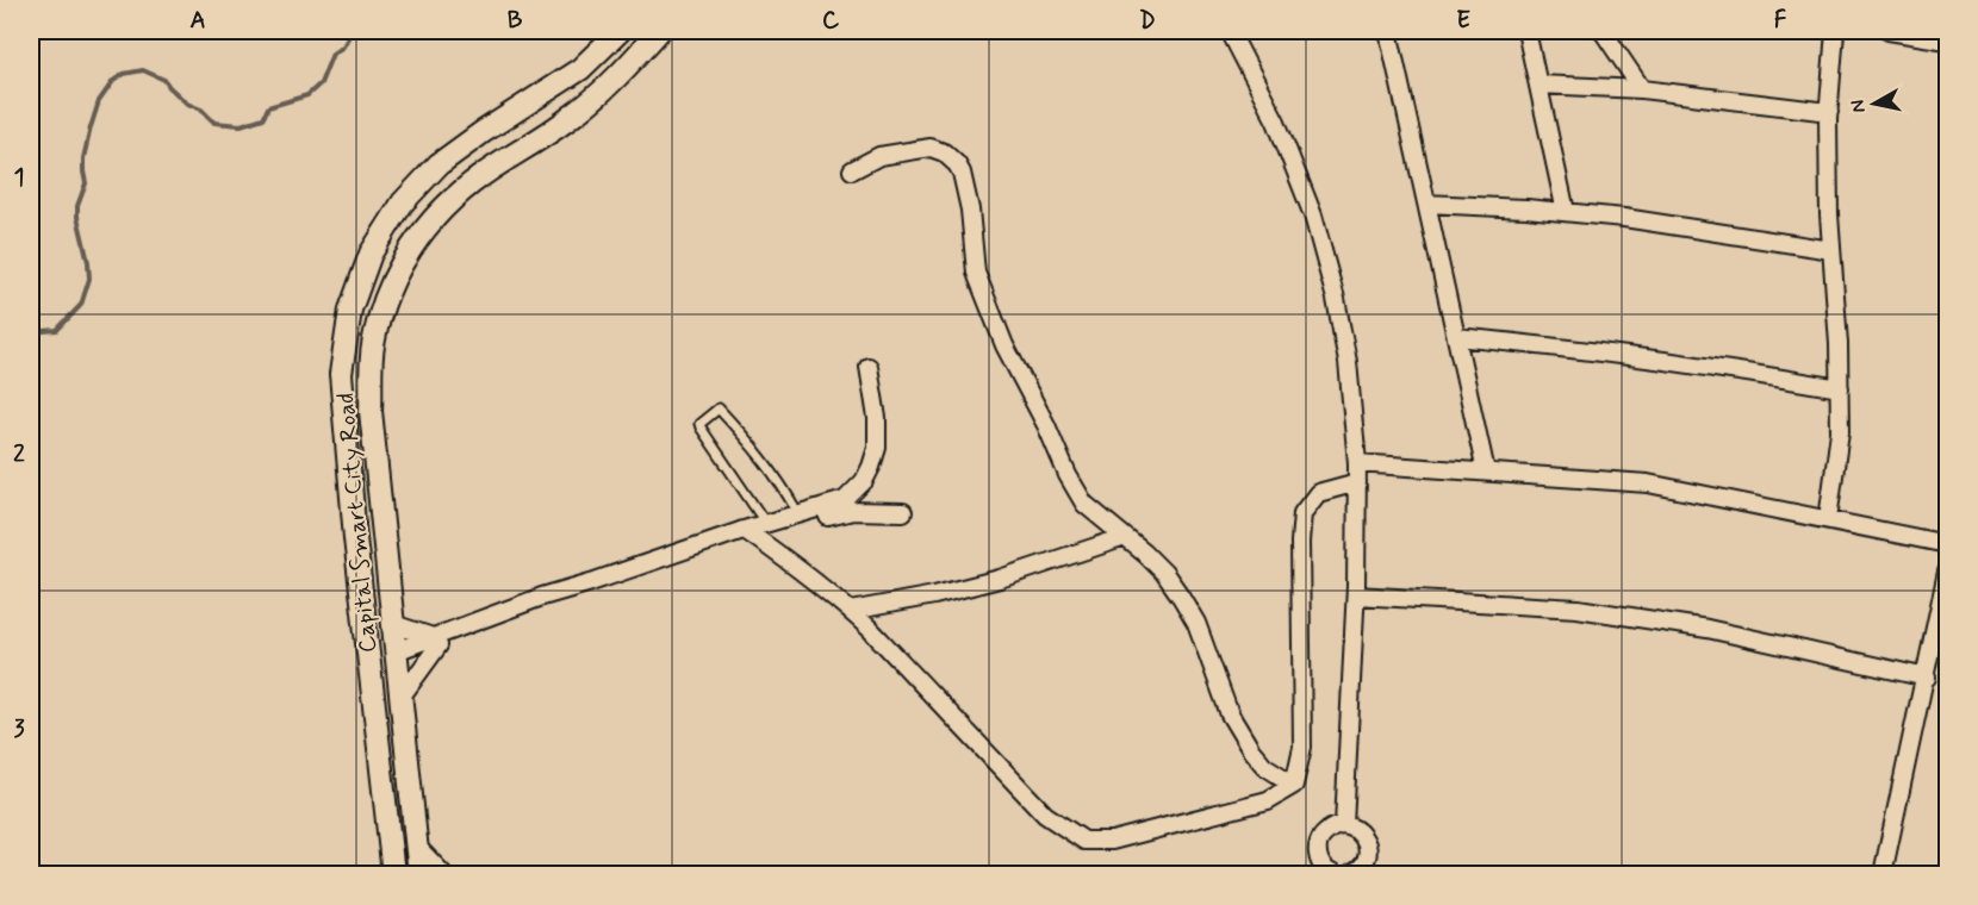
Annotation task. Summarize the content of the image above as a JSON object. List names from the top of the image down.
{
  "streets": {
    "street": ["Capital Smart City Road"]
  },
  "north": "left",
  "grid": {
    "columns": [
      "A",
      "B",
      "C",
      "D",
      "E",
      "F"
    ],
    "rows": ["1", "2", "3"]
  }
}
